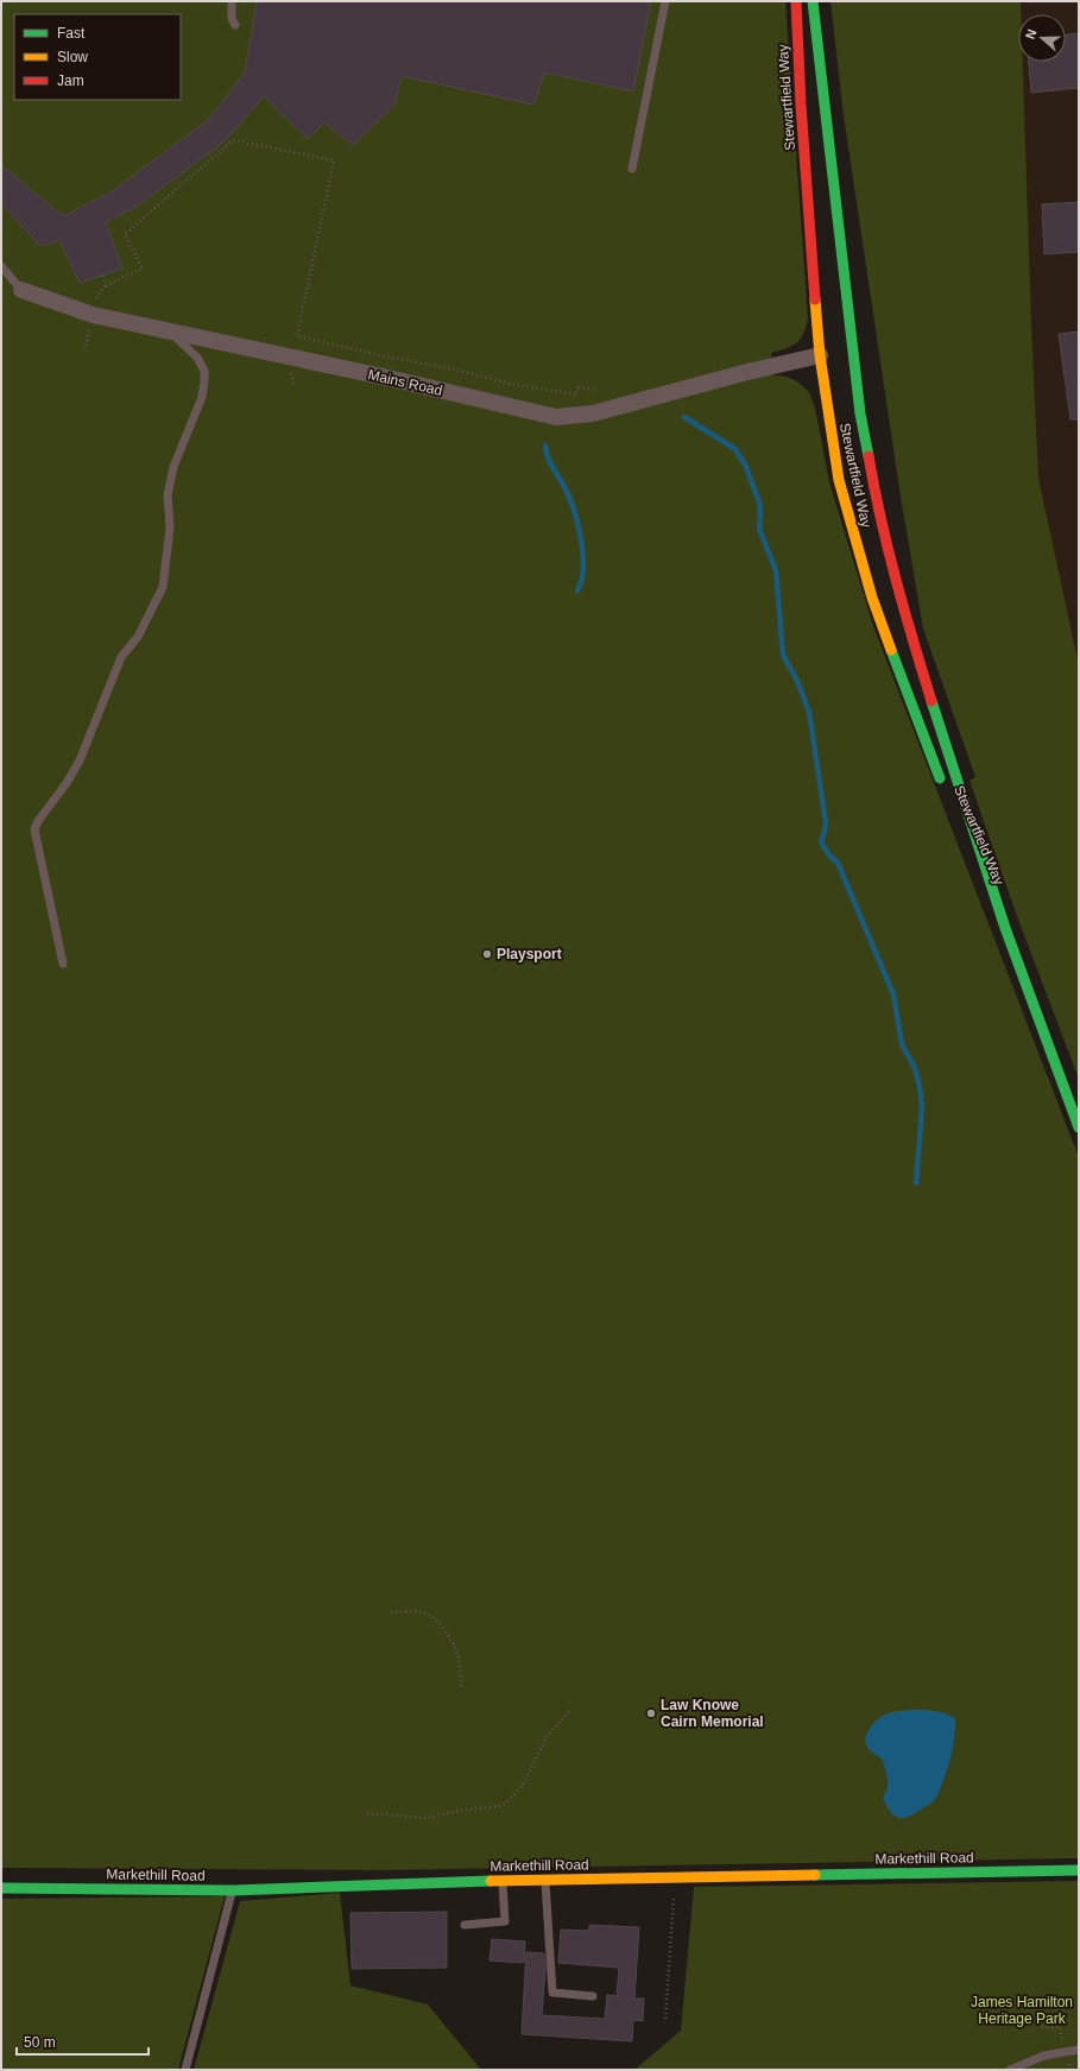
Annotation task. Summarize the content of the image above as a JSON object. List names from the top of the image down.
{
  "streets": {
    "street": ["Stewartfield Way", "Mains Road", "Markethill Road"]
  },
  "crossings": [
    ["Stewartfield Way", "Mains Road"]
  ],
  "parks": ["James Hamilton Heritage Park"],
  "places": ["Playsport", "Law Knowe Cairn Memorial"],
  "legend": ["Fast", "Slow", "Jam"],
  "scale_bar": "50 m",
  "north": "left"
}
